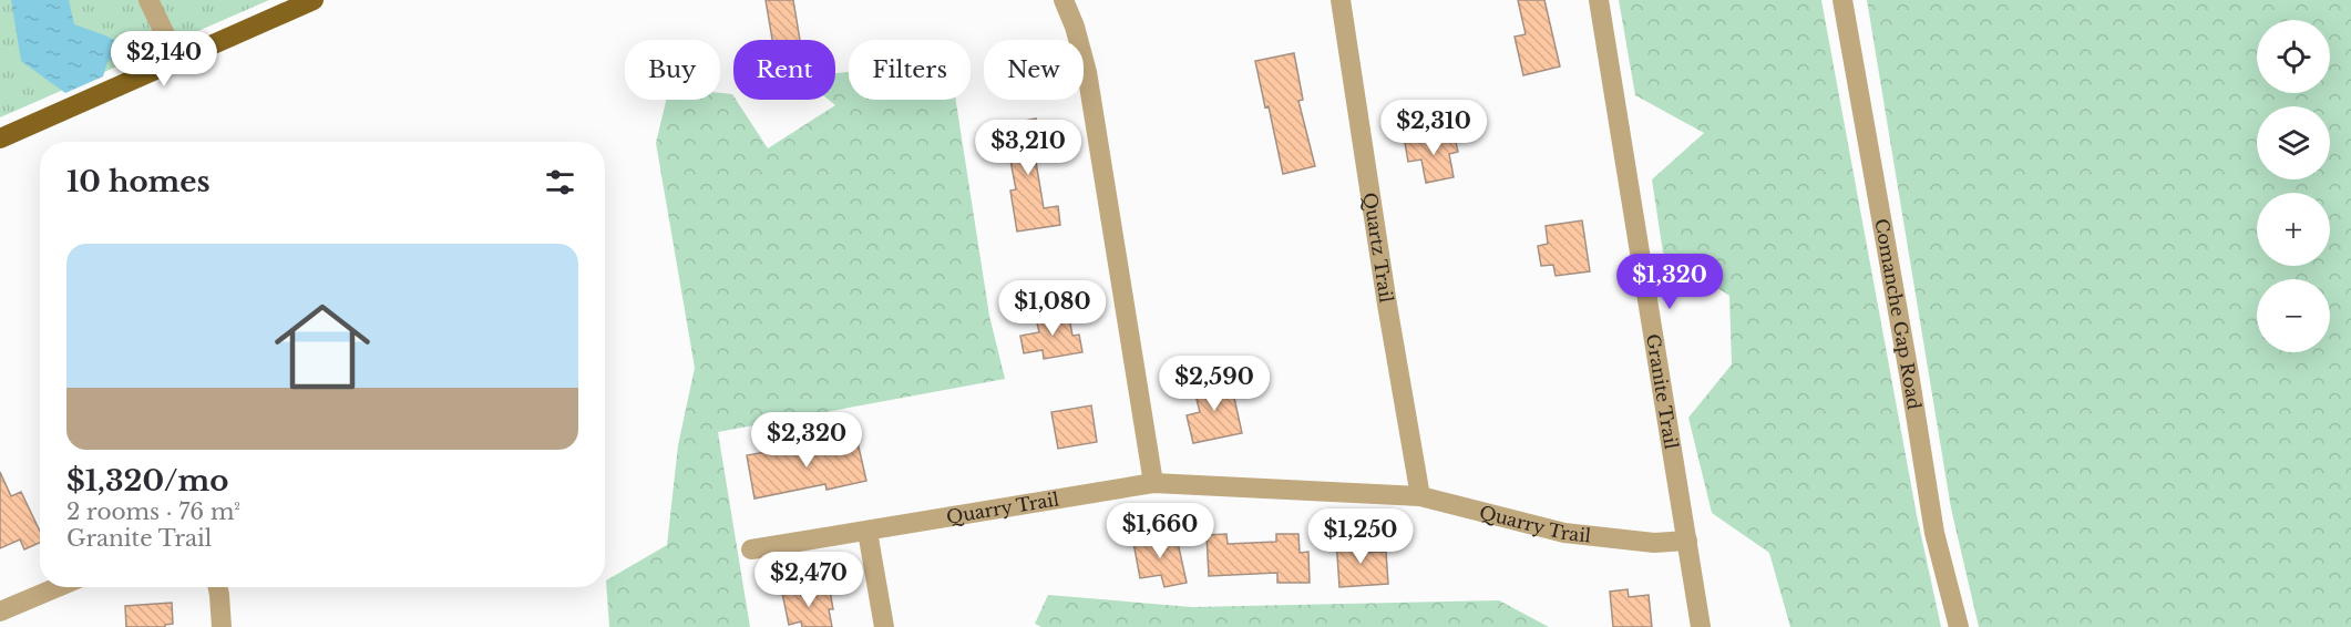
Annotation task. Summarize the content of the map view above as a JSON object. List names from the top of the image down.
{
  "streets": {
    "street": [
      "Quartz Trail",
      "Comanche Gap Road",
      "Granite Trail",
      "Quarry Trail"
    ]
  },
  "crossings": [
    ["Quartz Trail", "Quarry Trail"],
    ["Granite Trail", "Quarry Trail"]
  ],
  "page": {
    "map_buttons": ["+", "−"],
    "price": [
      "$2,140",
      "$2,310",
      "$3,210",
      "$1,320",
      "$1,080",
      "$2,590",
      "$2,320",
      "$1,660",
      "$1,250",
      "$2,470"
    ],
    "chip": [
      "Buy",
      "Rent",
      "Filters",
      "New"
    ],
    "heading": "10 homes",
    "list": [
      {
        "name": "$1,320/mo",
        "note": "2 rooms · 76 m² · Granite Trail"
      }
    ]
  }
}
